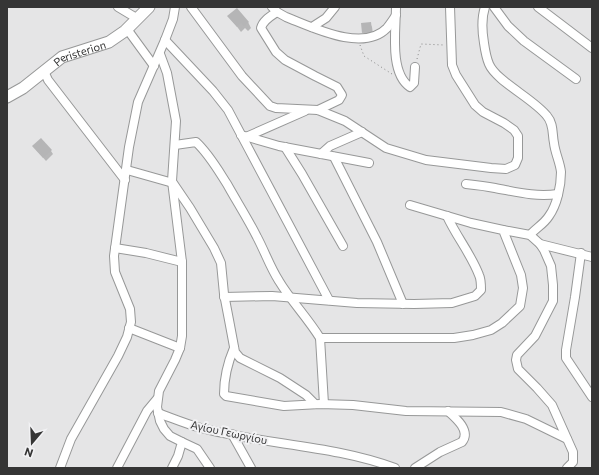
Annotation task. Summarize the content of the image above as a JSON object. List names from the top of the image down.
{
  "streets": {
    "street": ["Peristerion", "Αγίου Γεωργίου"]
  },
  "north": "bottom"
}
